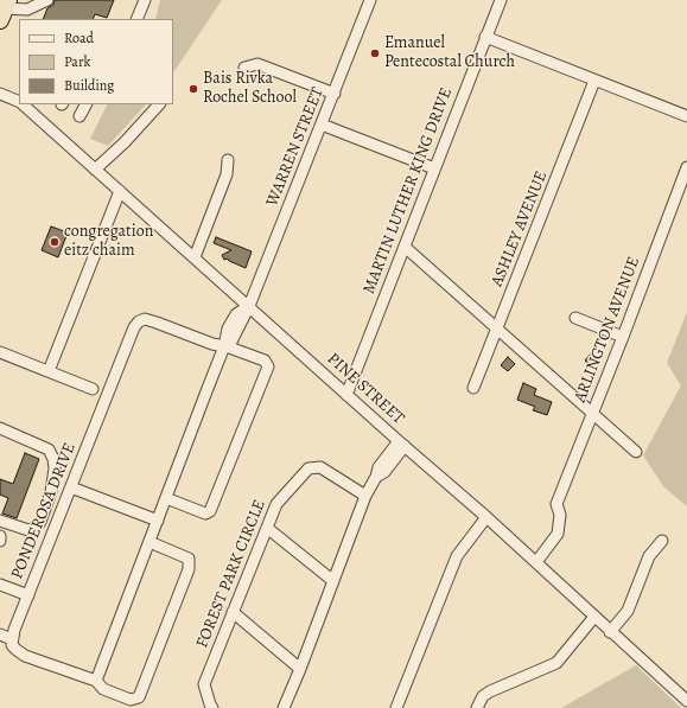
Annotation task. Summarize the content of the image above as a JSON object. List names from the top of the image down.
{
  "streets": {
    "street": [
      "WARREN STREET",
      "MARTIN LUTHER KING DRIVE",
      "ASHLEY AVENUE",
      "ARLINGTON AVENUE",
      "PINE STREET",
      "PONDEROSA DRIVE",
      "FOREST PARK CIRCLE"
    ]
  },
  "crossings": [
    ["WARREN STREET", "PINE STREET"],
    ["MARTIN LUTHER KING DRIVE", "PINE STREET"],
    ["ARLINGTON AVENUE", "PINE STREET"]
  ],
  "places": ["Emanuel Pentecostal Church", "Bais Rivka Rochel School", "congregation eitz chaim"],
  "legend": ["Road", "Park", "Building"]
}
